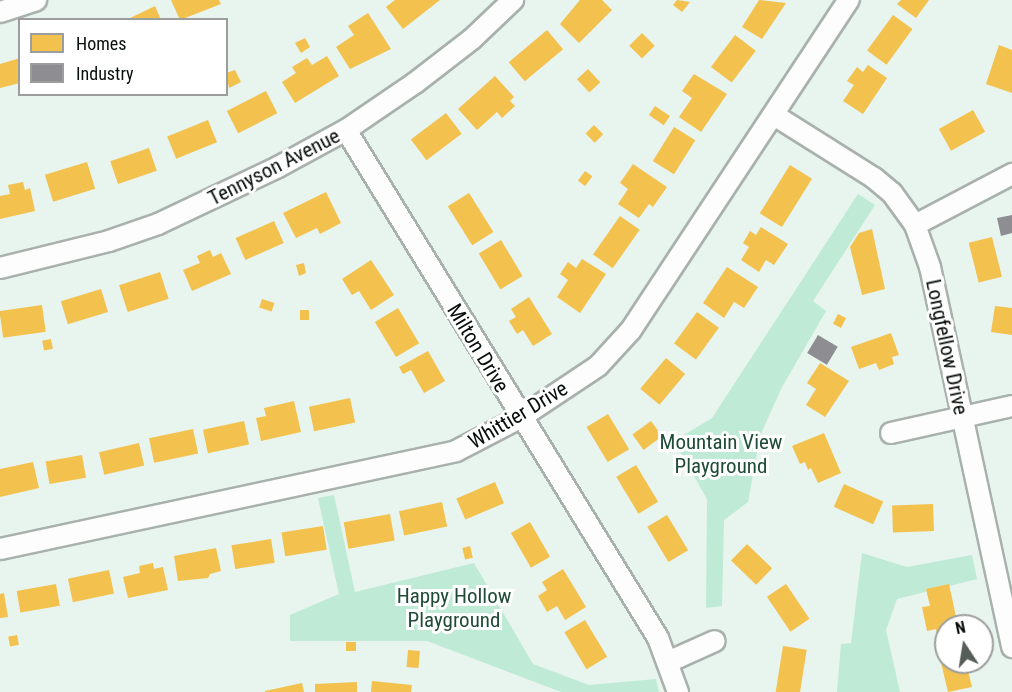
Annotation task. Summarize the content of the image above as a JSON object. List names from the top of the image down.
{
  "streets": {
    "street": [
      "Tennyson Avenue",
      "Longfellow Drive",
      "Milton Drive",
      "Whittier Drive"
    ]
  },
  "crossings": [
    ["Tennyson Avenue", "Milton Drive"],
    ["Longfellow Drive", "Whittier Drive"],
    ["Milton Drive", "Whittier Drive"]
  ],
  "parks": ["Mountain View Playground", "Happy Hollow Playground"],
  "legend": ["Homes", "Industry"],
  "north": "top"
}
